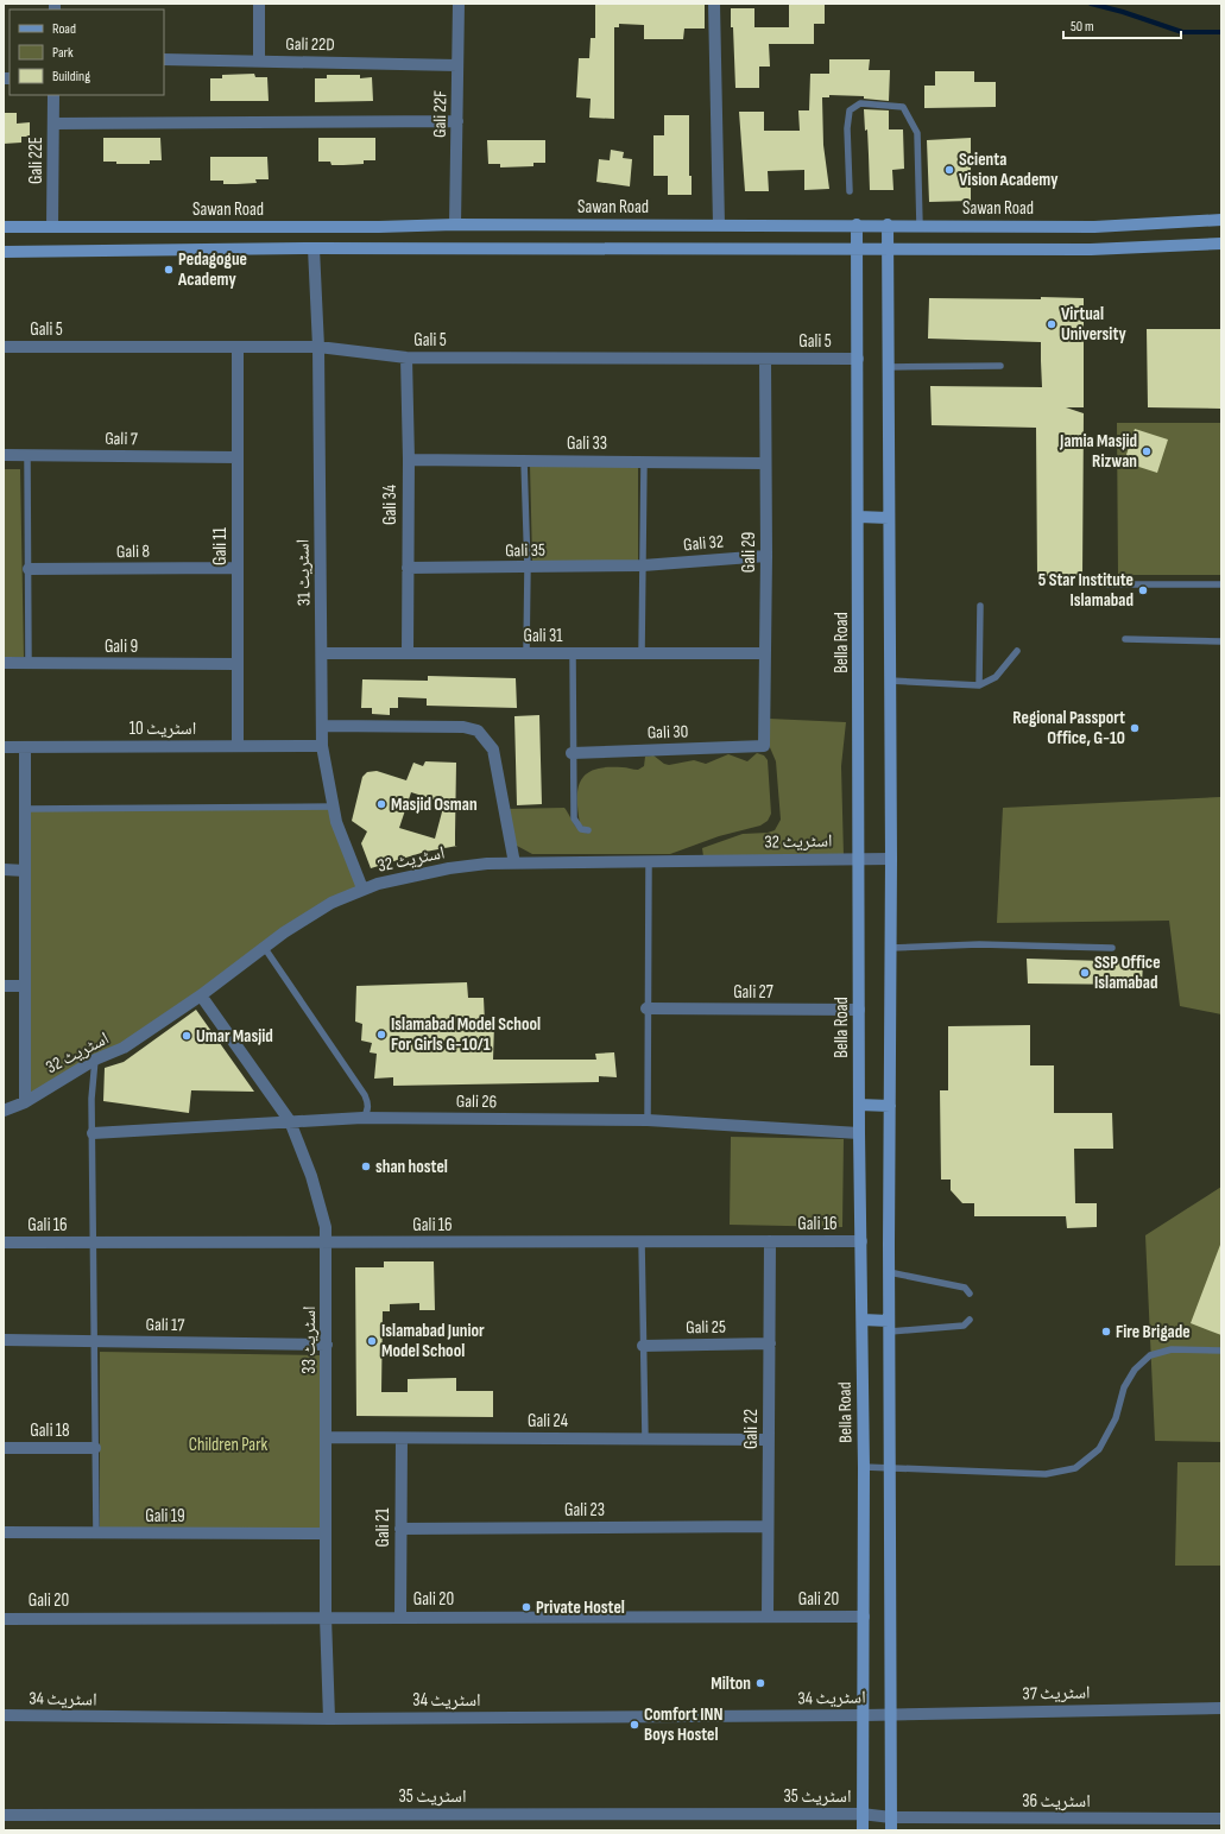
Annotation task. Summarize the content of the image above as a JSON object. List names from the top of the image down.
{
  "streets": {
    "street": [
      "Gali 22D",
      "Gali 22F",
      "Gali 22E",
      "Sawan Road",
      "Gali 5",
      "Gali 7",
      "Gali 33",
      "Gali 34",
      "Gali 32",
      "Gali 11",
      "Gali 35",
      "Gali 8",
      "Gali 29",
      "اسٹریٹ 31",
      "Gali 31",
      "Bella Road",
      "Gali 9",
      "اسٹریٹ 10",
      "Gali 30",
      "اسٹریٹ 32",
      "Gali 27",
      "Gali 26",
      "Gali 16",
      "Gali 17",
      "Gali 25",
      "اسٹریٹ 33",
      "Gali 24",
      "Gali 22",
      "Gali 18",
      "Gali 23",
      "Gali 19",
      "Gali 21",
      "Gali 20",
      "اسٹریٹ 37",
      "اسٹریٹ 34",
      "اسٹریٹ 35",
      "اسٹریٹ 36"
    ]
  },
  "crossings": [
    ["Gali 22D", "Gali 22F"],
    ["Gali 22F", "Sawan Road"],
    ["Gali 22E", "Sawan Road"],
    ["Sawan Road", "Bella Road"],
    ["Gali 5", "Gali 34"],
    ["Gali 5", "Gali 11"],
    ["Gali 5", "Gali 29"],
    ["Gali 5", "اسٹریٹ 31"],
    ["Gali 5", "Bella Road"],
    ["Gali 7", "Gali 11"],
    ["Gali 33", "Gali 34"],
    ["Gali 33", "Gali 29"],
    ["Gali 34", "Gali 35"],
    ["Gali 34", "Gali 31"],
    ["Gali 32", "Gali 35"],
    ["Gali 32", "Gali 29"],
    ["Gali 11", "Gali 8"],
    ["Gali 11", "Gali 9"],
    ["Gali 11", "اسٹریٹ 10"],
    ["Gali 29", "Gali 31"],
    ["Gali 29", "Gali 30"],
    ["اسٹریٹ 31", "Gali 31"],
    ["اسٹریٹ 31", "اسٹریٹ 10"],
    ["اسٹریٹ 31", "اسٹریٹ 32"],
    ["Bella Road", "اسٹریٹ 32"],
    ["Bella Road", "Gali 27"],
    ["Bella Road", "Gali 26"],
    ["Bella Road", "Gali 16"],
    ["Bella Road", "Gali 20"],
    ["Bella Road", "اسٹریٹ 34"],
    ["Bella Road", "اسٹریٹ 35"],
    ["اسٹریٹ 32", "اسٹریٹ 33"],
    ["Gali 26", "اسٹریٹ 33"],
    ["Gali 16", "اسٹریٹ 33"],
    ["Gali 16", "Gali 22"],
    ["Gali 17", "اسٹریٹ 33"],
    ["Gali 25", "Gali 22"],
    ["اسٹریٹ 33", "Gali 24"],
    ["اسٹریٹ 33", "Gali 19"],
    ["اسٹریٹ 33", "Gali 20"],
    ["اسٹریٹ 33", "اسٹریٹ 34"],
    ["Gali 24", "Gali 22"],
    ["Gali 24", "Gali 21"],
    ["Gali 22", "Gali 23"],
    ["Gali 22", "Gali 20"],
    ["Gali 23", "Gali 21"],
    ["Gali 21", "Gali 20"],
    ["اسٹریٹ 37", "اسٹریٹ 34"],
    ["اسٹریٹ 35", "اسٹریٹ 36"]
  ],
  "parks": ["Children Park"],
  "places": [
    "Scienta Vision Academy",
    "Pedagogue Academy",
    "Virtual University",
    "Jamia Masjid Rizwan",
    "5 Star Institute Islamabad",
    "Regional Passport Office, G-10",
    "Masjid Osman",
    "SSP Office Islamabad",
    "Islamabad Model School For Girls G-10/1",
    "Umar Masjid",
    "shan hostel",
    "Fire Brigade",
    "Islamabad Junior Model School",
    "Private Hostel",
    "Milton",
    "Comfort INN Boys Hostel"
  ],
  "legend": ["Road", "Park", "Building"],
  "scale_bar": "50 m"
}
